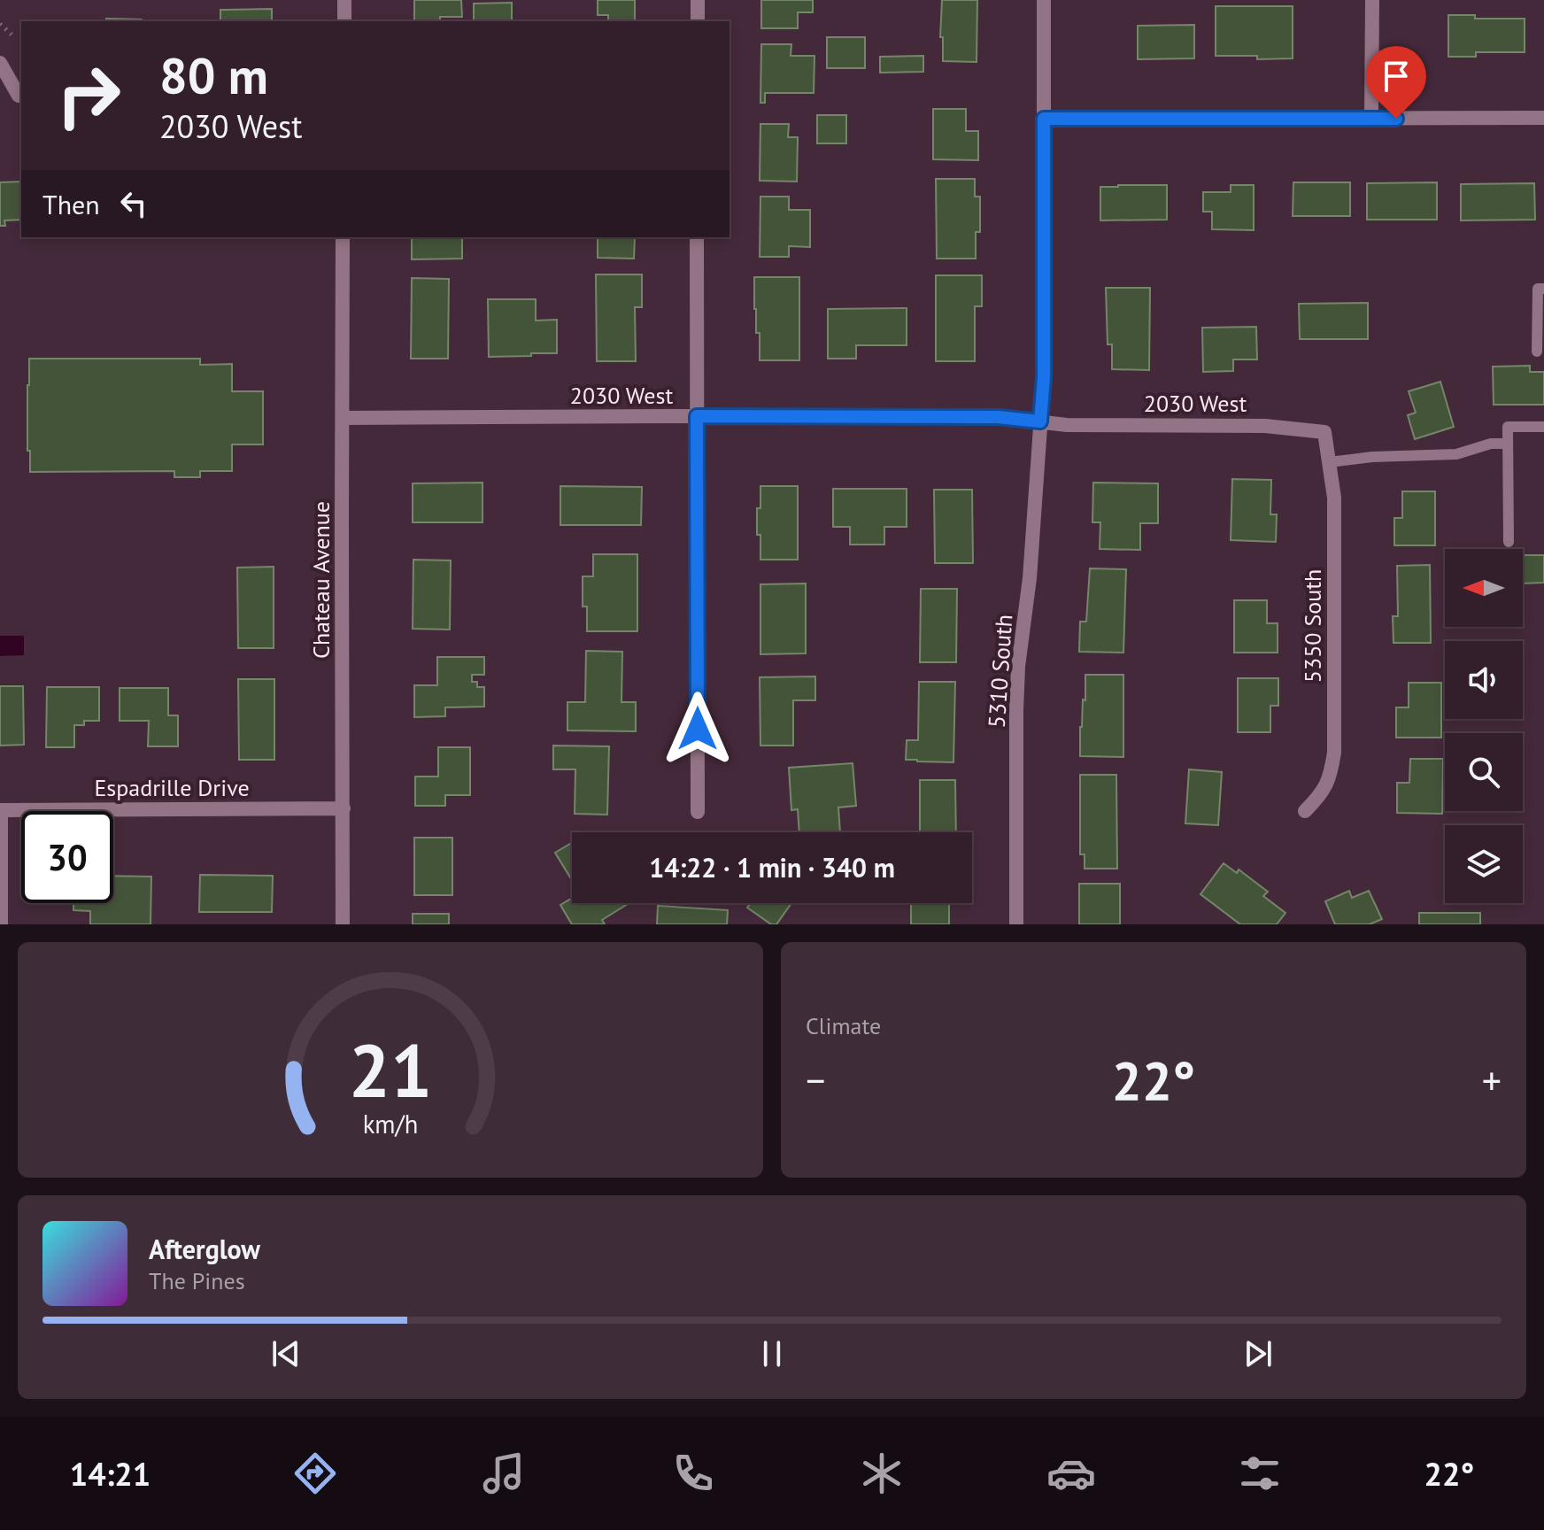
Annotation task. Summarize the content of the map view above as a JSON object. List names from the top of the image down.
{
  "streets": {
    "street": [
      "2030 West",
      "Chateau Avenue",
      "5350 South",
      "5310 South",
      "Espadrille Drive"
    ]
  },
  "crossings": [
    ["2030 West", "Chateau Avenue"],
    ["2030 West", "5350 South"],
    ["2030 West", "5310 South"],
    ["Chateau Avenue", "Espadrille Drive"]
  ],
  "north": "left",
  "page": {
    "turn": ["80 m", "2030 West"],
    "then": "Then",
    "limit": "30",
    "trip": "14:22 · 1 min · 340 m",
    "tile": "Climate",
    "heat": ["−", "22°", "+"],
    "song": ["Afterglow", "The Pines"],
    "tabs": ["14:21", "22°"],
    "gauge": ["21", "km/h"]
  }
}
